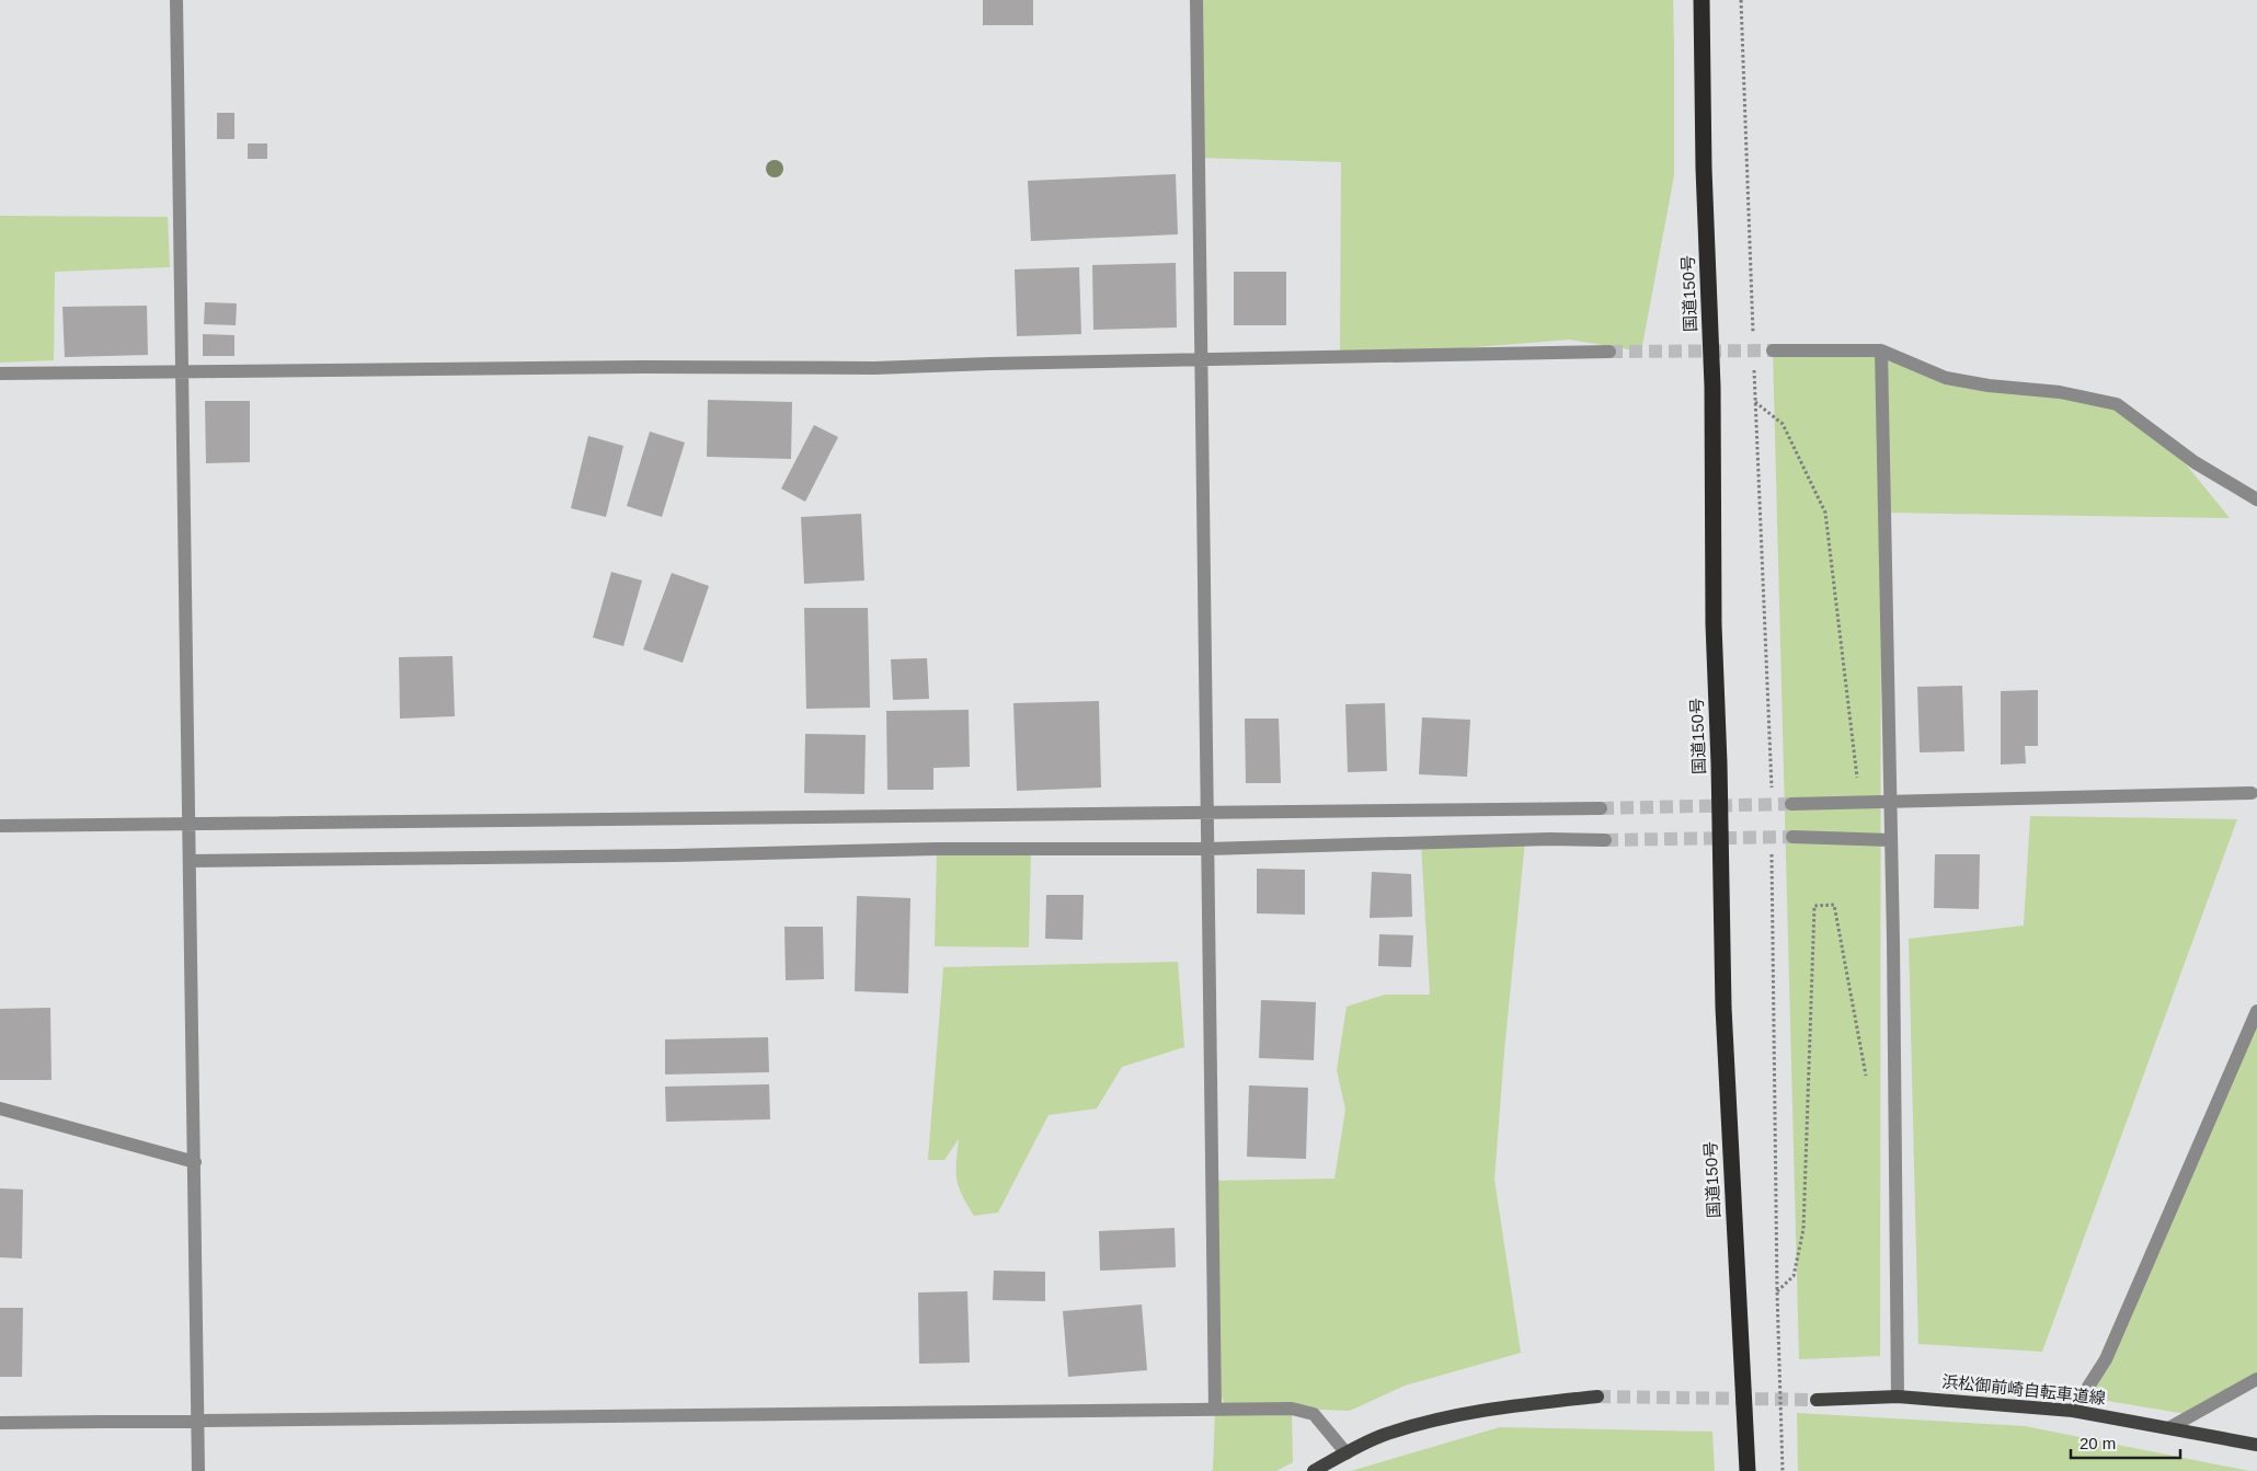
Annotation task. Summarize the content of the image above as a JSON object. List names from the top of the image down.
{
  "streets": {
    "highway": ["国道150号"],
    "main road": ["浜松御前崎自転車道線"]
  },
  "scale_bar": "20 m"
}
